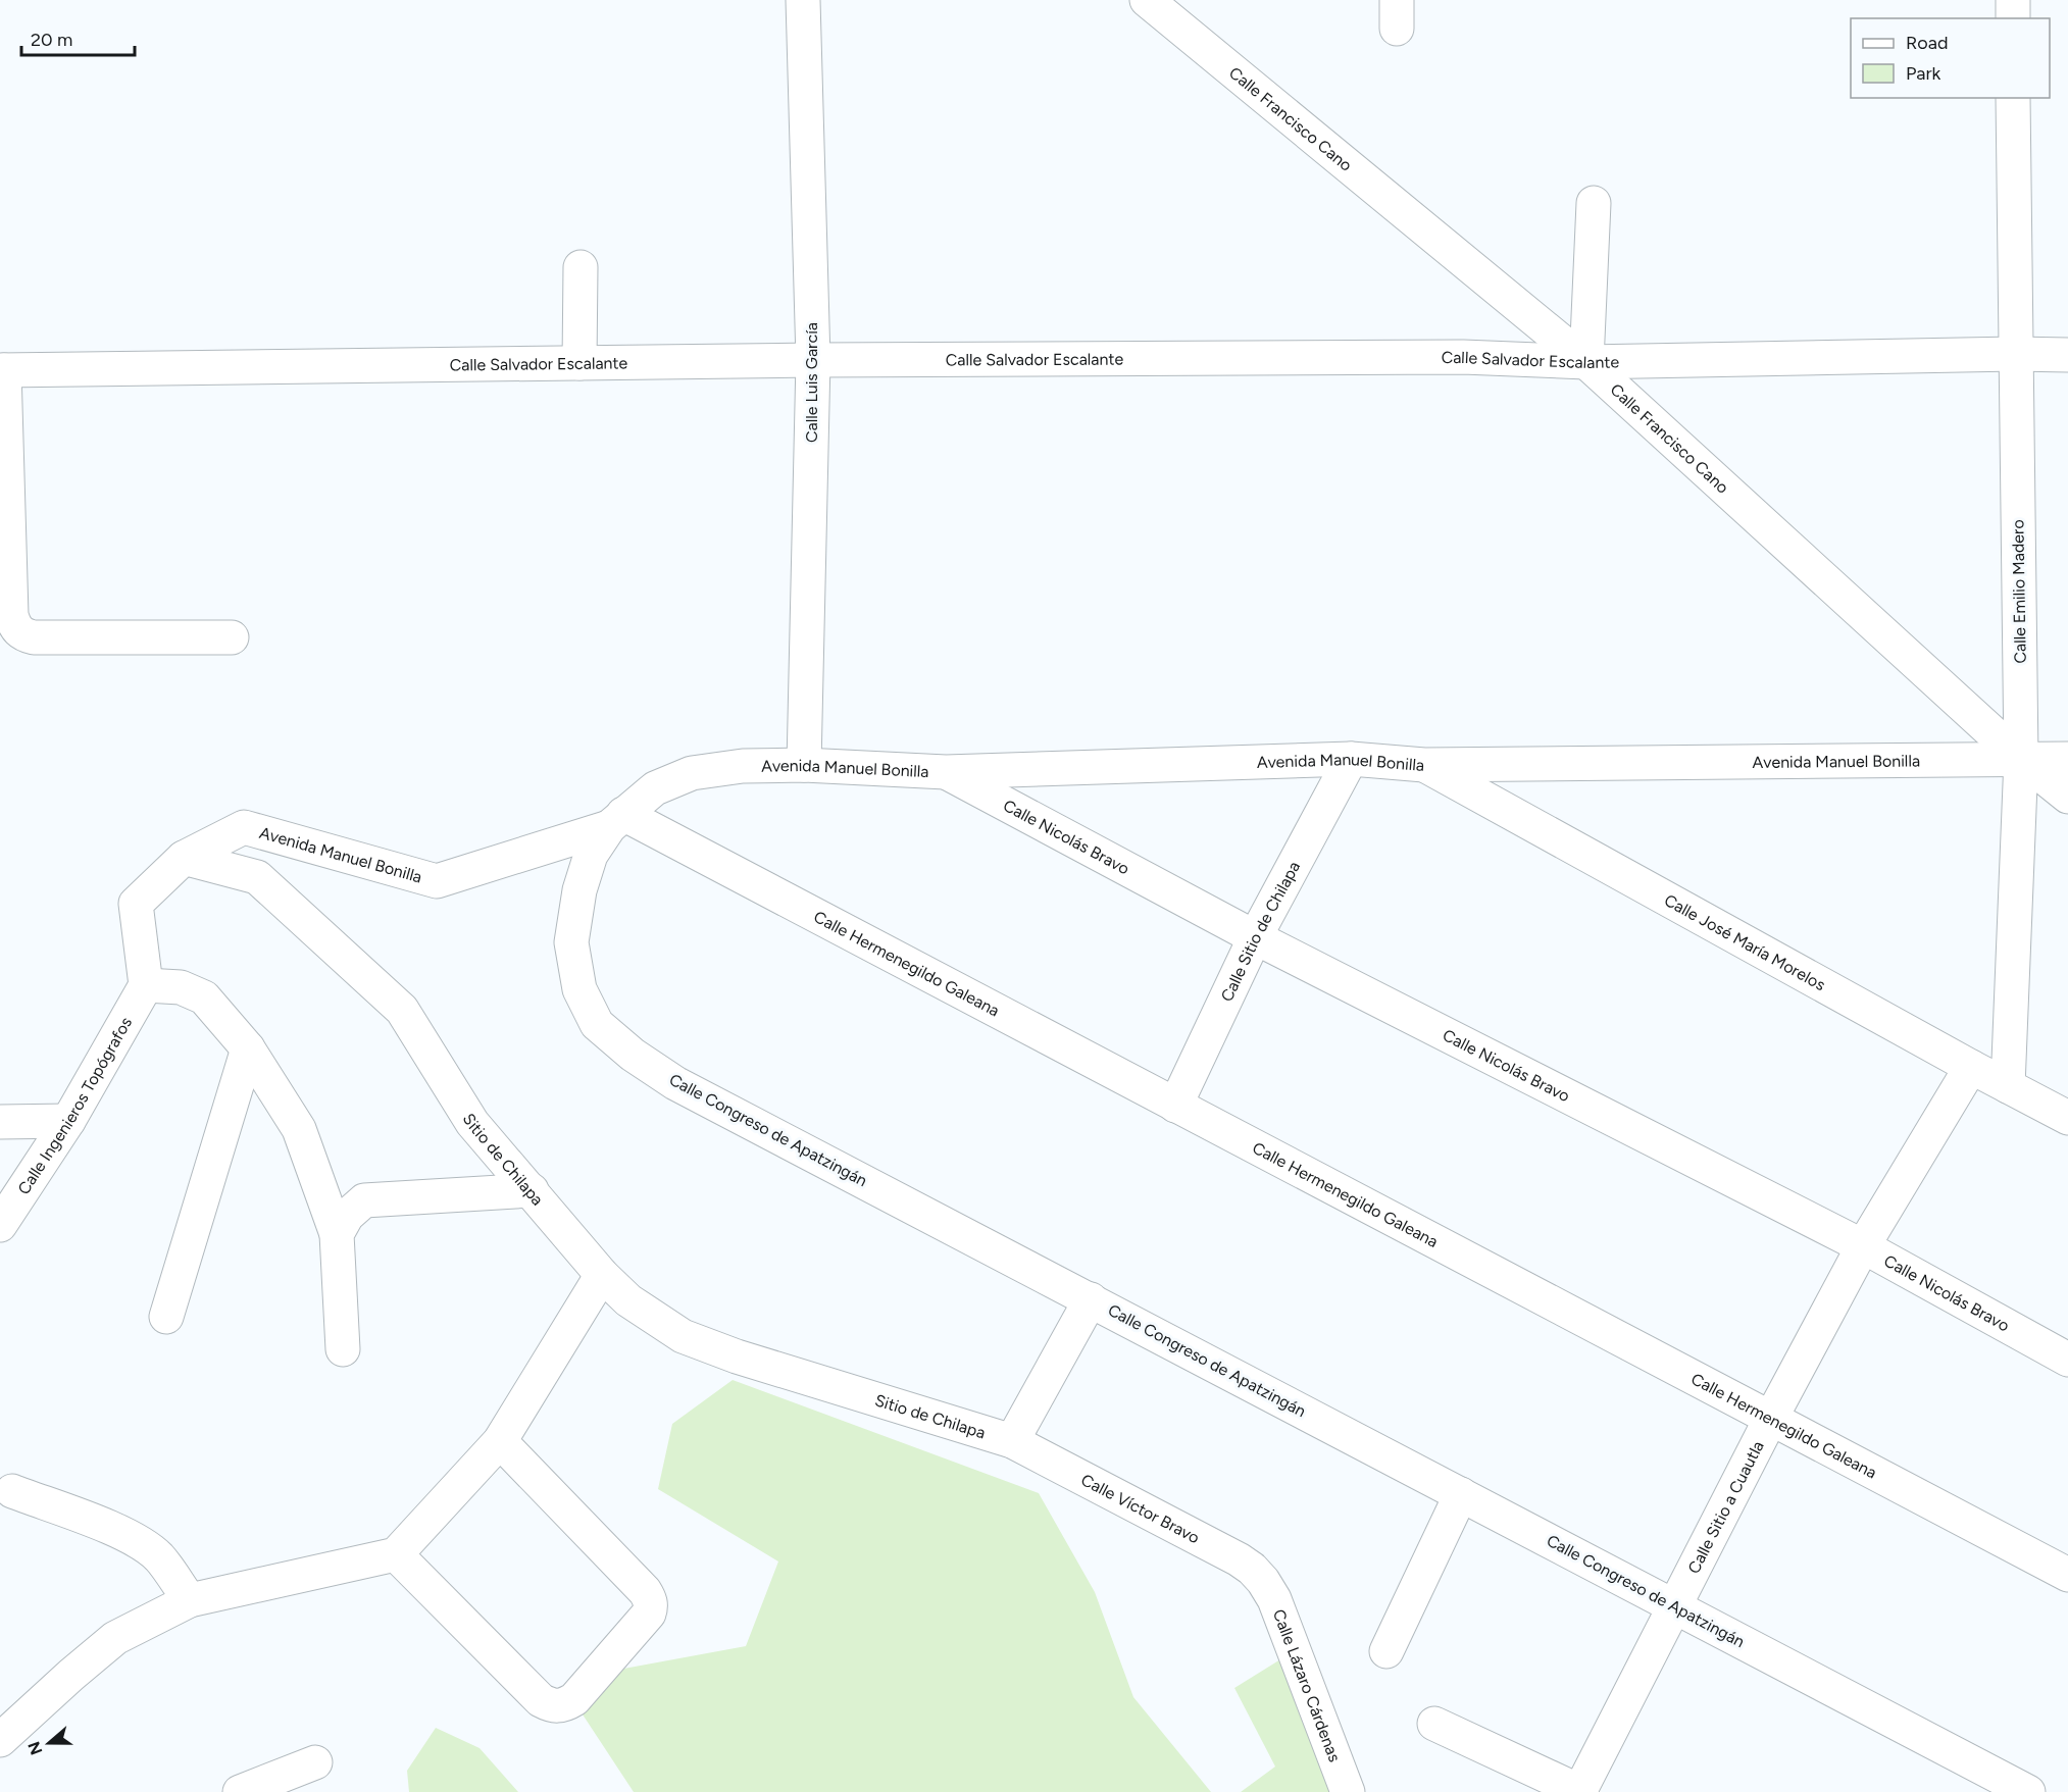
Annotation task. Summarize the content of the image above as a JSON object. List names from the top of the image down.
{
  "streets": {
    "street": [
      "Calle Francisco Cano",
      "Calle Salvador Escalante",
      "Calle Luis García",
      "Calle Emilio Madero",
      "Avenida Manuel Bonilla",
      "Calle Nicolás Bravo",
      "Calle Sitio de Chilapa",
      "Calle José María Morelos",
      "Calle Hermenegildo Galeana",
      "Calle Ingenieros Topógrafos",
      "Calle Congreso de Apatzingán",
      "Sitio de Chilapa",
      "Calle Sitio a Cuautla",
      "Calle Víctor Bravo",
      "Calle Lázaro Cárdenas"
    ]
  },
  "crossings": [
    ["Calle Francisco Cano", "Calle Salvador Escalante"],
    ["Calle Francisco Cano", "Calle Emilio Madero"],
    ["Calle Francisco Cano", "Avenida Manuel Bonilla"],
    ["Calle Salvador Escalante", "Calle Luis García"],
    ["Calle Salvador Escalante", "Calle Emilio Madero"],
    ["Calle Luis García", "Avenida Manuel Bonilla"],
    ["Calle Emilio Madero", "Avenida Manuel Bonilla"],
    ["Calle Emilio Madero", "Calle José María Morelos"],
    ["Avenida Manuel Bonilla", "Calle Nicolás Bravo"],
    ["Avenida Manuel Bonilla", "Calle Sitio de Chilapa"],
    ["Avenida Manuel Bonilla", "Calle José María Morelos"],
    ["Avenida Manuel Bonilla", "Calle Hermenegildo Galeana"],
    ["Avenida Manuel Bonilla", "Calle Congreso de Apatzingán"],
    ["Avenida Manuel Bonilla", "Sitio de Chilapa"],
    ["Calle Nicolás Bravo", "Calle Sitio de Chilapa"],
    ["Calle Nicolás Bravo", "Calle Sitio a Cuautla"],
    ["Calle Sitio de Chilapa", "Calle Hermenegildo Galeana"],
    ["Calle José María Morelos", "Calle Sitio a Cuautla"],
    ["Calle Hermenegildo Galeana", "Calle Congreso de Apatzingán"],
    ["Calle Hermenegildo Galeana", "Calle Sitio a Cuautla"],
    ["Calle Congreso de Apatzingán", "Calle Sitio a Cuautla"],
    ["Sitio de Chilapa", "Calle Víctor Bravo"],
    ["Calle Víctor Bravo", "Calle Lázaro Cárdenas"]
  ],
  "legend": ["Road", "Park"],
  "scale_bar": "20 m",
  "north": "left"
}
